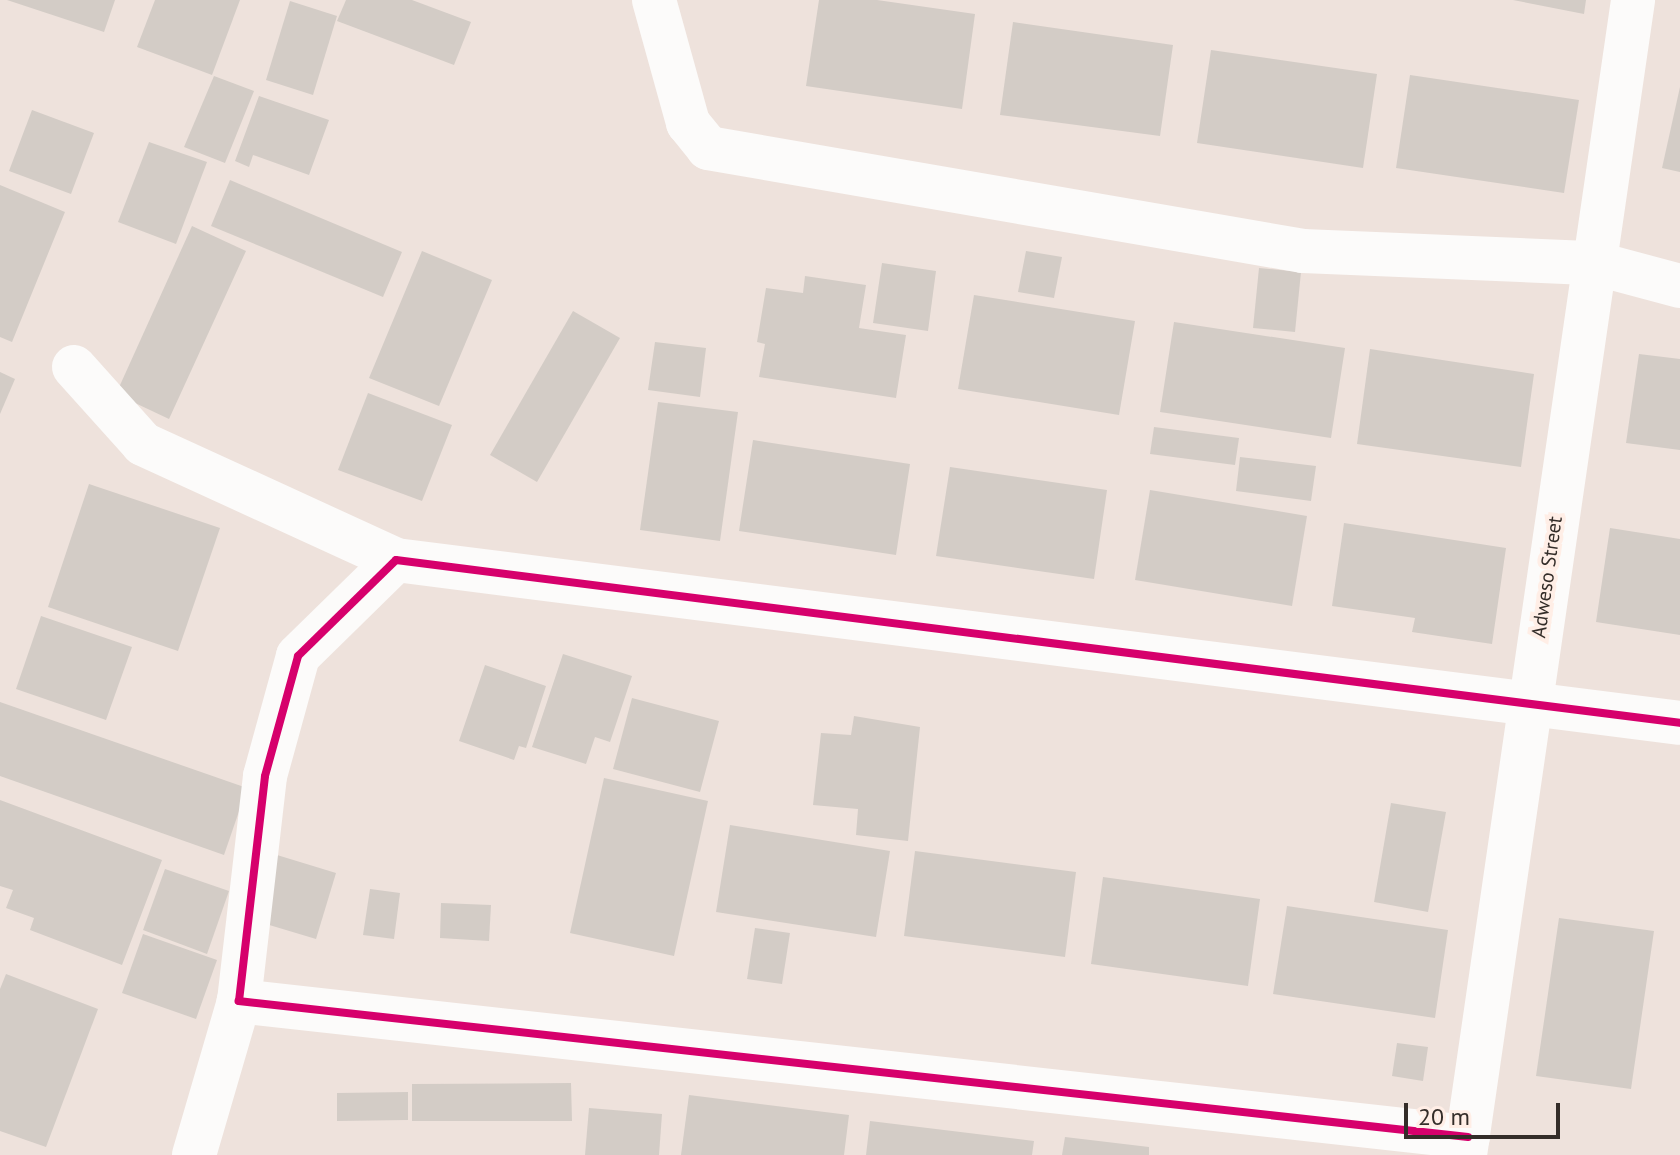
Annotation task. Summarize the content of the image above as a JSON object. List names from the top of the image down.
{
  "streets": {
    "street": ["Adweso Street"]
  },
  "scale_bar": "20 m"
}
